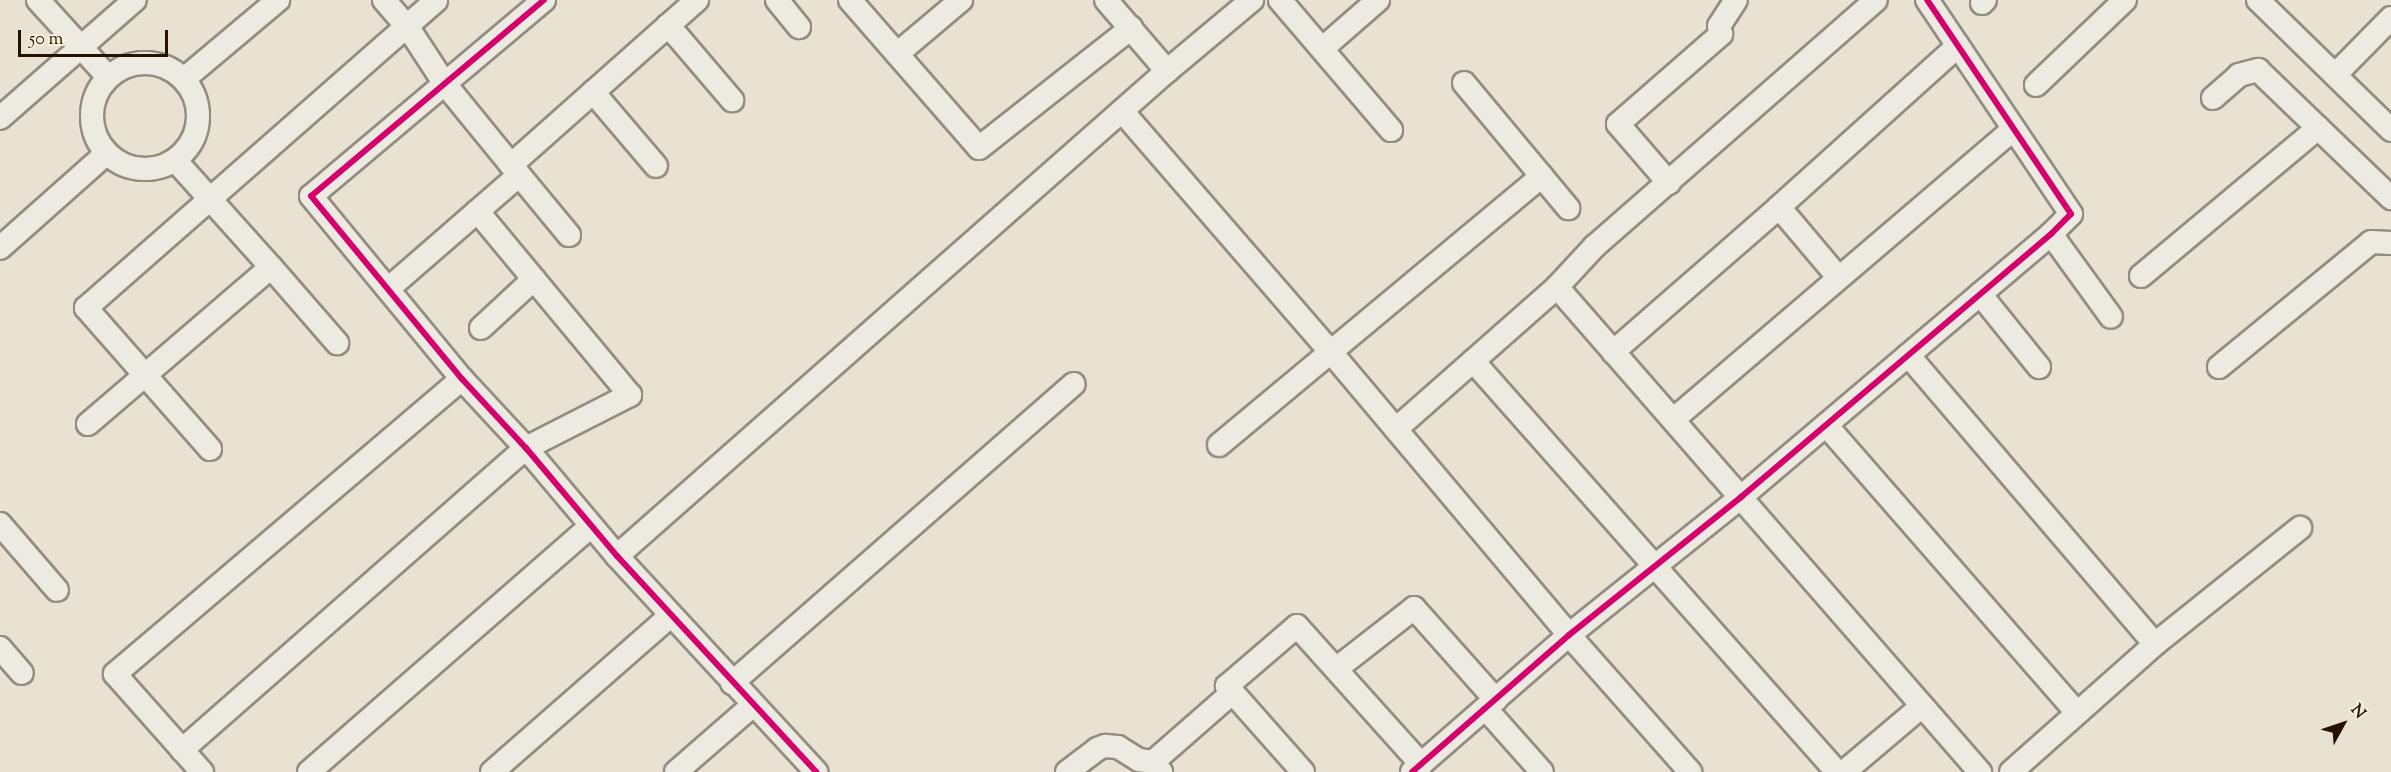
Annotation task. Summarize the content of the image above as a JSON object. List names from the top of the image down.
{
  "scale_bar": "50 m",
  "north": "top right"
}
